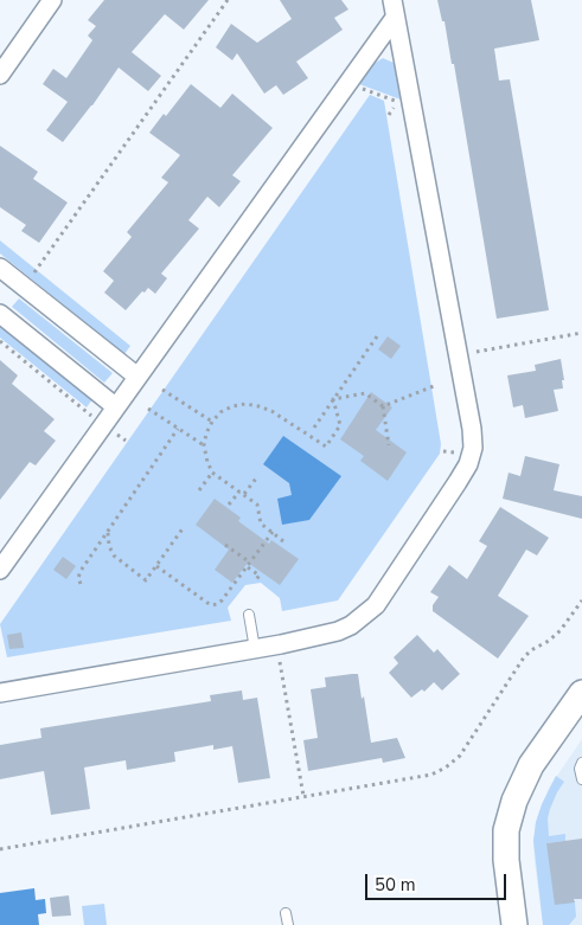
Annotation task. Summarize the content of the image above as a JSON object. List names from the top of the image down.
{
  "scale_bar": "50 m"
}
